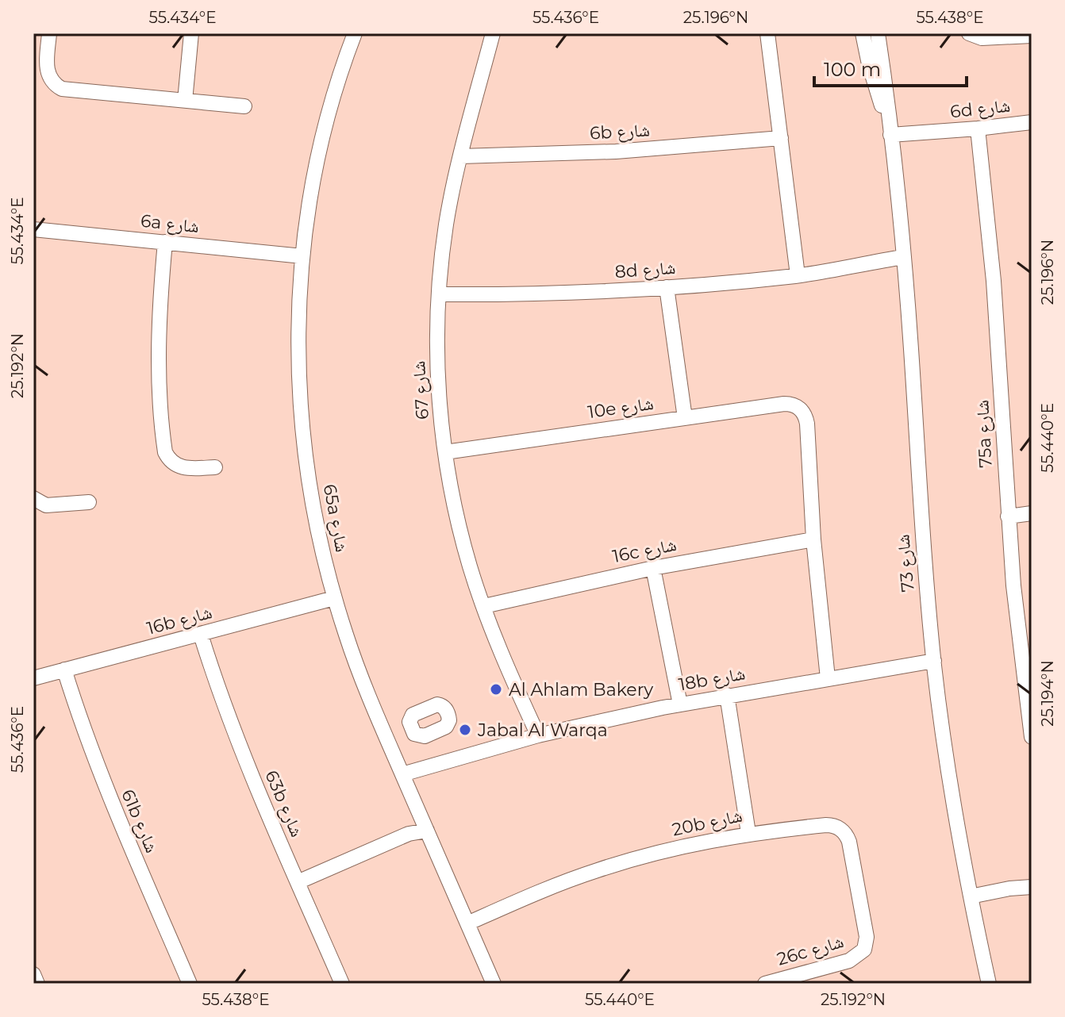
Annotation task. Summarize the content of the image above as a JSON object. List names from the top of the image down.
{
  "streets": {
    "street": [
      "6d شارع",
      "6b شارع",
      "6a شارع",
      "8d شارع",
      "شارع 67",
      "10e شارع",
      "75a شارع",
      "65a شارع",
      "16c شارع",
      "شارع 73",
      "16b شارع",
      "18b شارع",
      "63b شارع",
      "61b شارع",
      "20b شارع",
      "26c شارع"
    ]
  },
  "crossings": [
    ["6d شارع", "75a شارع"],
    ["6d شارع", "شارع 73"],
    ["6b شارع", "شارع 67"],
    ["6a شارع", "65a شارع"],
    ["8d شارع", "شارع 67"],
    ["8d شارع", "شارع 73"],
    ["شارع 67", "10e شارع"],
    ["شارع 67", "16c شارع"],
    ["شارع 67", "18b شارع"],
    ["10e شارع", "16c شارع"],
    ["65a شارع", "16b شارع"],
    ["65a شارع", "18b شارع"],
    ["65a شارع", "20b شارع"],
    ["شارع 73", "18b شارع"],
    ["16b شارع", "63b شارع"],
    ["16b شارع", "61b شارع"],
    ["20b شارع", "26c شارع"]
  ],
  "places": ["Al Ahlam Bakery", "Jabal Al Warqa"],
  "scale_bar": "100 m",
  "coordinates": [
    "55.434°E",
    "55.436°E",
    "25.196°N",
    "55.438°E",
    "25.192°N",
    "55.440°E",
    "25.194°N"
  ]
}
